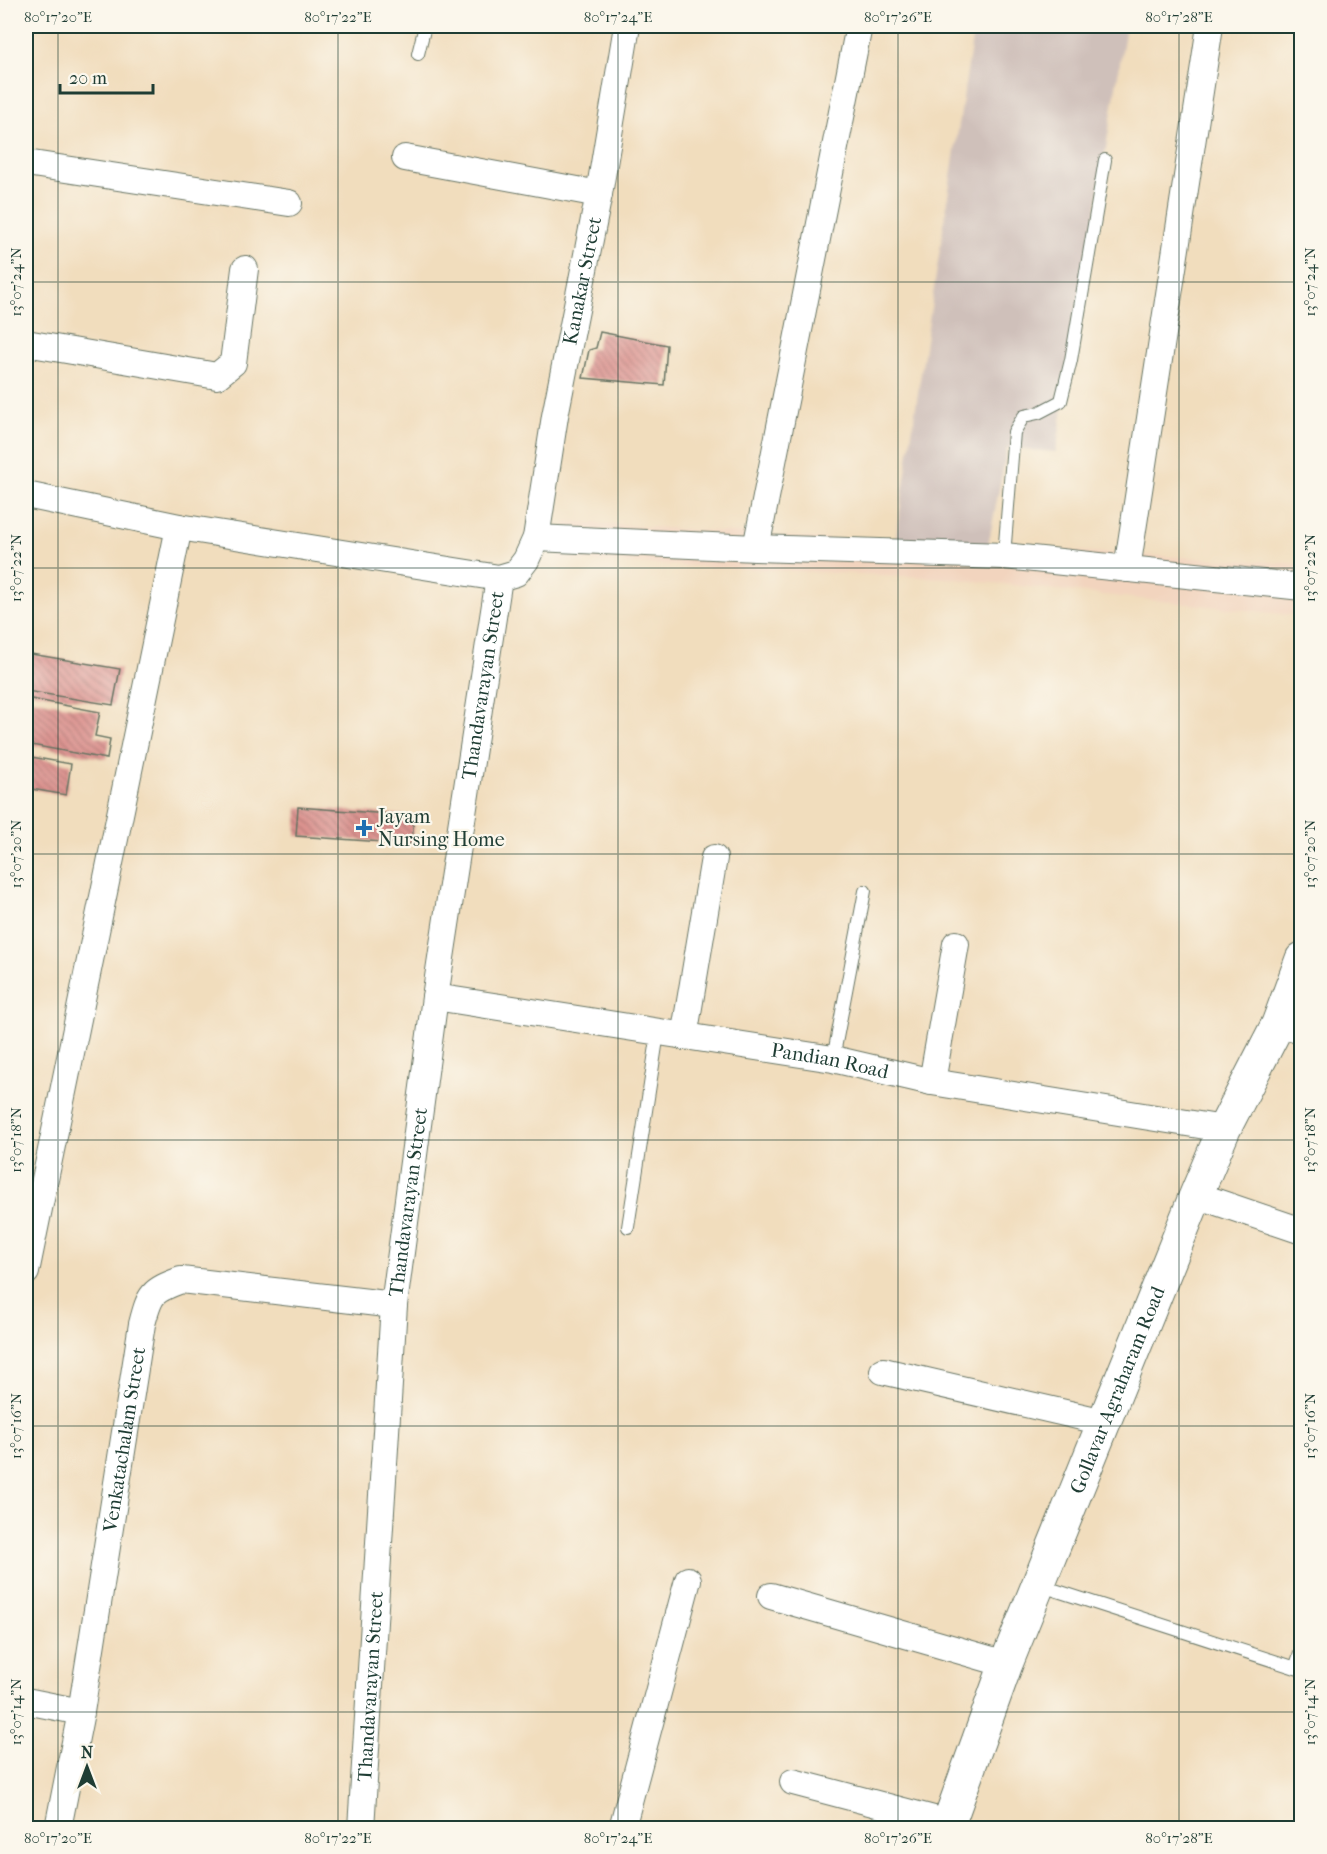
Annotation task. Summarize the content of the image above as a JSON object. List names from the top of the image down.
{
  "streets": {
    "street": [
      "Kanakar Street",
      "Thandavarayan Street",
      "Pandian Road",
      "Gollavar Agraharam Road",
      "Venkatachalam Street"
    ]
  },
  "crossings": [
    ["Kanakar Street", "Thandavarayan Street"],
    ["Thandavarayan Street", "Pandian Road"],
    ["Thandavarayan Street", "Venkatachalam Street"],
    ["Pandian Road", "Gollavar Agraharam Road"]
  ],
  "places": {
    "health": ["Jayam Nursing Home"]
  },
  "scale_bar": "20 m",
  "north": "top",
  "coordinates": [
    "80°17'20\"E",
    "80°17'22\"E",
    "80°17'24\"E",
    "80°17'26\"E",
    "80°17'28\"E",
    "13°07'24\"N",
    "13°07'22\"N",
    "13°07'20\"N",
    "13°07'18\"N",
    "13°07'16\"N",
    "13°07'14\"N"
  ]
}
